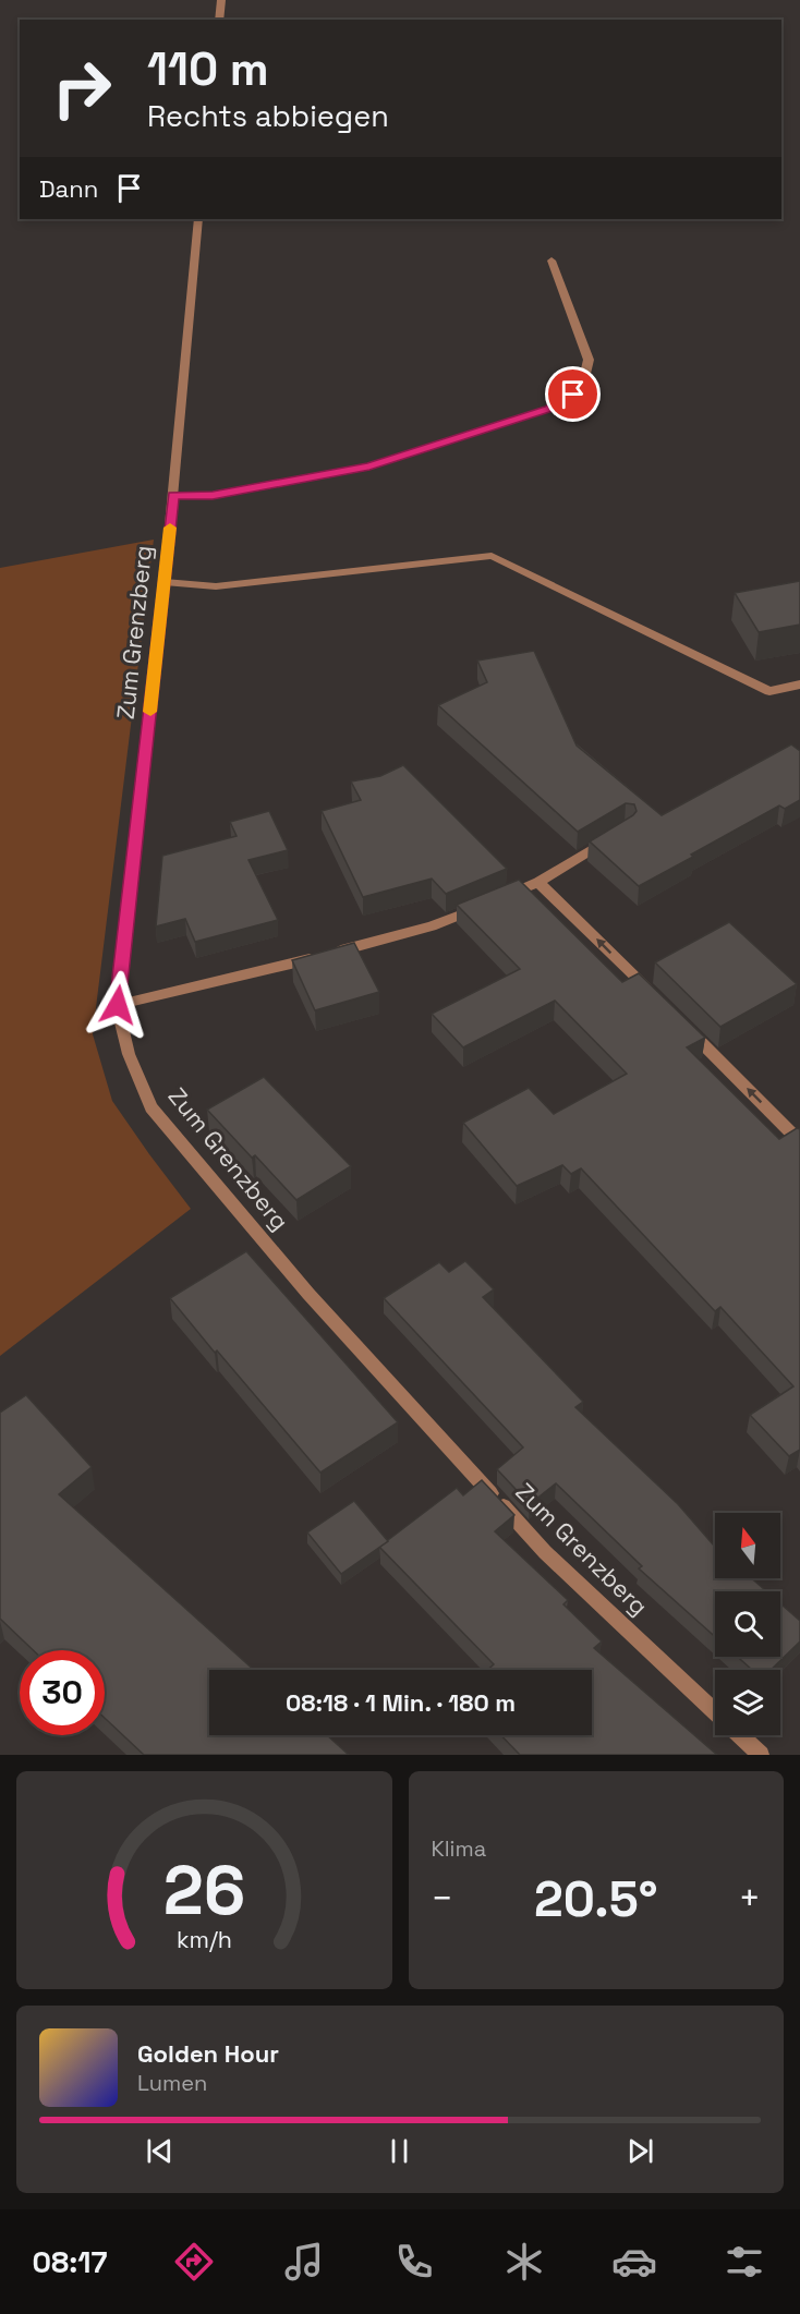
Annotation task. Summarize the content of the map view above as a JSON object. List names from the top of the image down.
{
  "streets": {
    "street": ["Zum Grenzberg"]
  },
  "north": "top",
  "page": {
    "turn": ["110 m", "Rechts abbiegen"],
    "then": "Dann",
    "limit": "30",
    "trip": "08:18 · 1 Min. · 180 m",
    "tile": "Klima",
    "heat": ["−", "20.5°", "+"],
    "song": ["Golden Hour", "Lumen"],
    "tabs": "08:17",
    "gauge": ["26", "km/h"]
  }
}
